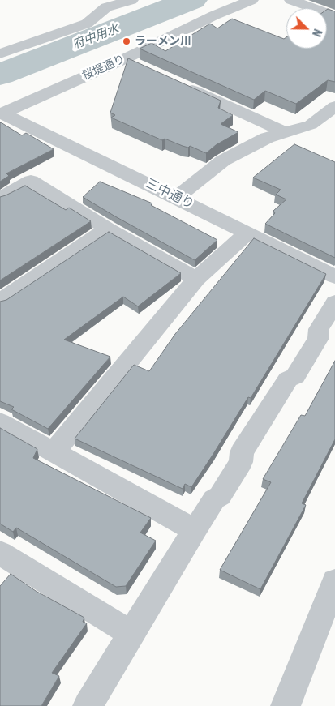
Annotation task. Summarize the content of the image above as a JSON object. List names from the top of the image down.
{
  "streets": {
    "street": ["桜堤通り", "三中通り"]
  },
  "crossings": [
    ["桜堤通り", "三中通り"]
  ],
  "water": ["府中用水"],
  "places": ["ラーメン川"],
  "north": "bottom right"
}
